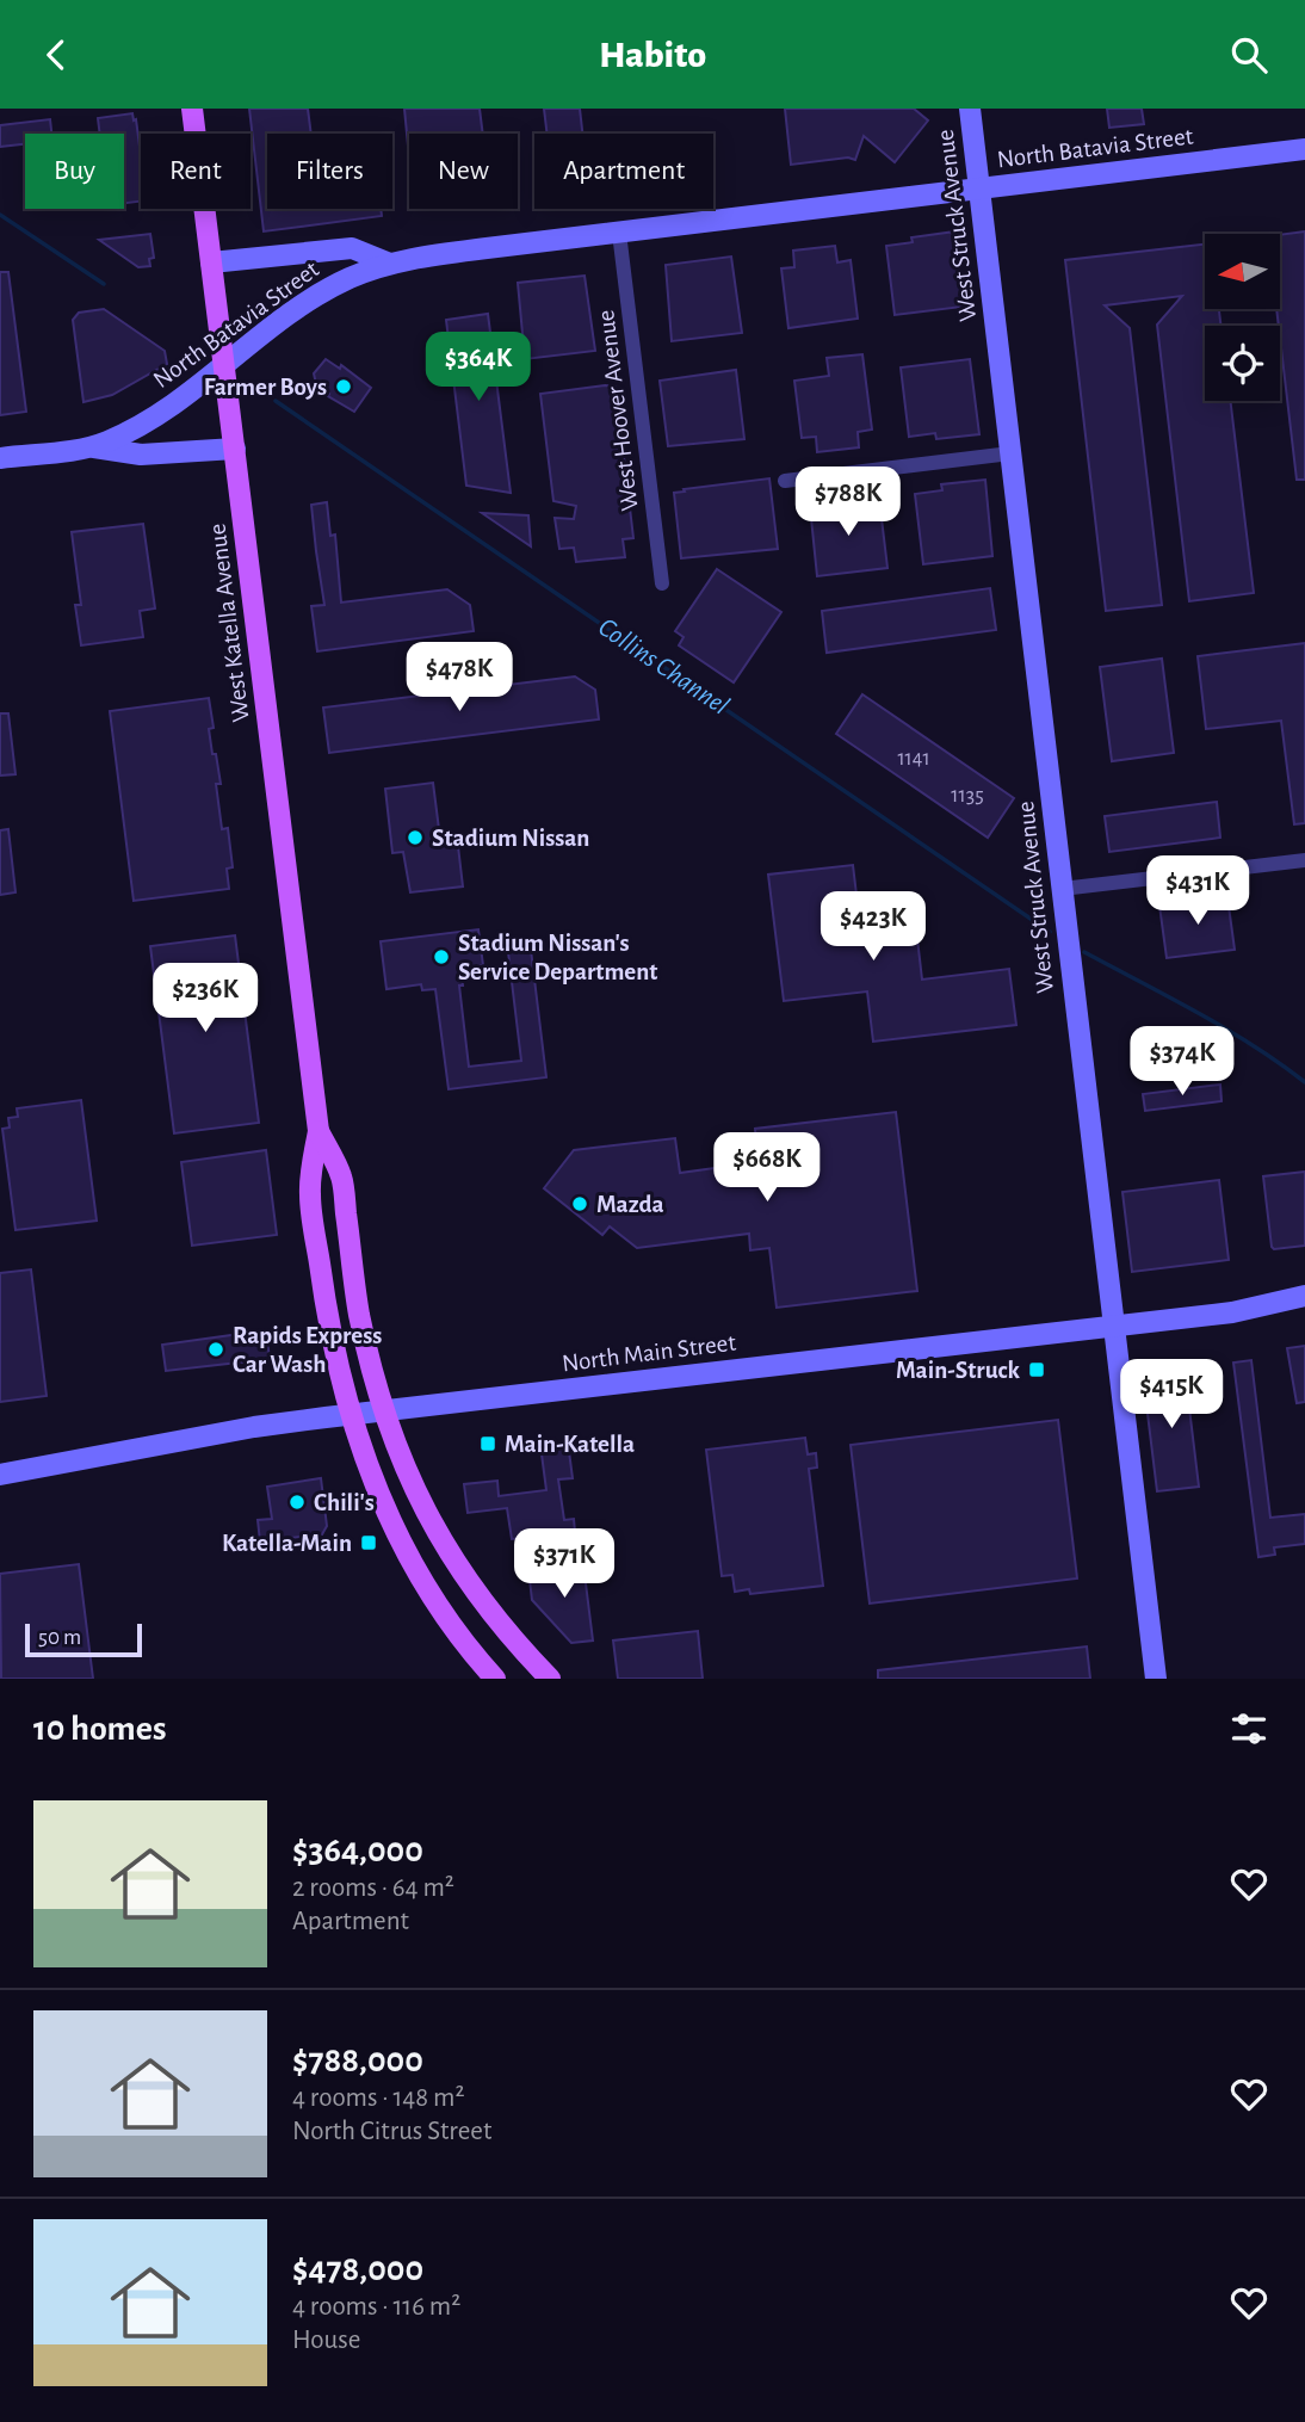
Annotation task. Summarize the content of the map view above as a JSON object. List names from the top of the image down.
{
  "streets": {
    "main road": ["West Katella Avenue"],
    "street": [
      "North Batavia Street",
      "West Struck Avenue",
      "West Hoover Avenue",
      "North Main Street"
    ]
  },
  "crossings": [
    ["North Batavia Street", "West Struck Avenue"],
    ["North Batavia Street", "West Hoover Avenue"],
    ["North Batavia Street", "West Katella Avenue"],
    ["West Struck Avenue", "North Main Street"],
    ["West Katella Avenue", "North Main Street"]
  ],
  "water": ["Collins Channel"],
  "places": {
    "other": [
      "Farmer Boys",
      "Stadium Nissan",
      "Stadium Nissan's Service Department",
      "Mazda",
      "Rapids Express Car Wash",
      "Chili's"
    ],
    "transit": ["Main-Struck", "Main-Katella", "Katella-Main"]
  },
  "house_numbers": ["1141", "1135"],
  "scale_bar": "50 m",
  "north": "left",
  "page": {
    "header": "Habito",
    "chip": [
      "Buy",
      "Rent",
      "Filters",
      "New",
      "Apartment"
    ],
    "price": [
      "$364K",
      "$788K",
      "$478K",
      "$431K",
      "$423K",
      "$236K",
      "$374K",
      "$668K",
      "$415K",
      "$371K"
    ],
    "scale": "50 m",
    "heading": "10 homes",
    "list": [
      {
        "name": "$364,000",
        "note": "2 rooms · 64 m² · Apartment"
      },
      {
        "name": "$788,000",
        "note": "4 rooms · 148 m² · North Citrus Street"
      },
      {
        "name": "$478,000",
        "note": "4 rooms · 116 m² · House"
      }
    ]
  }
}
